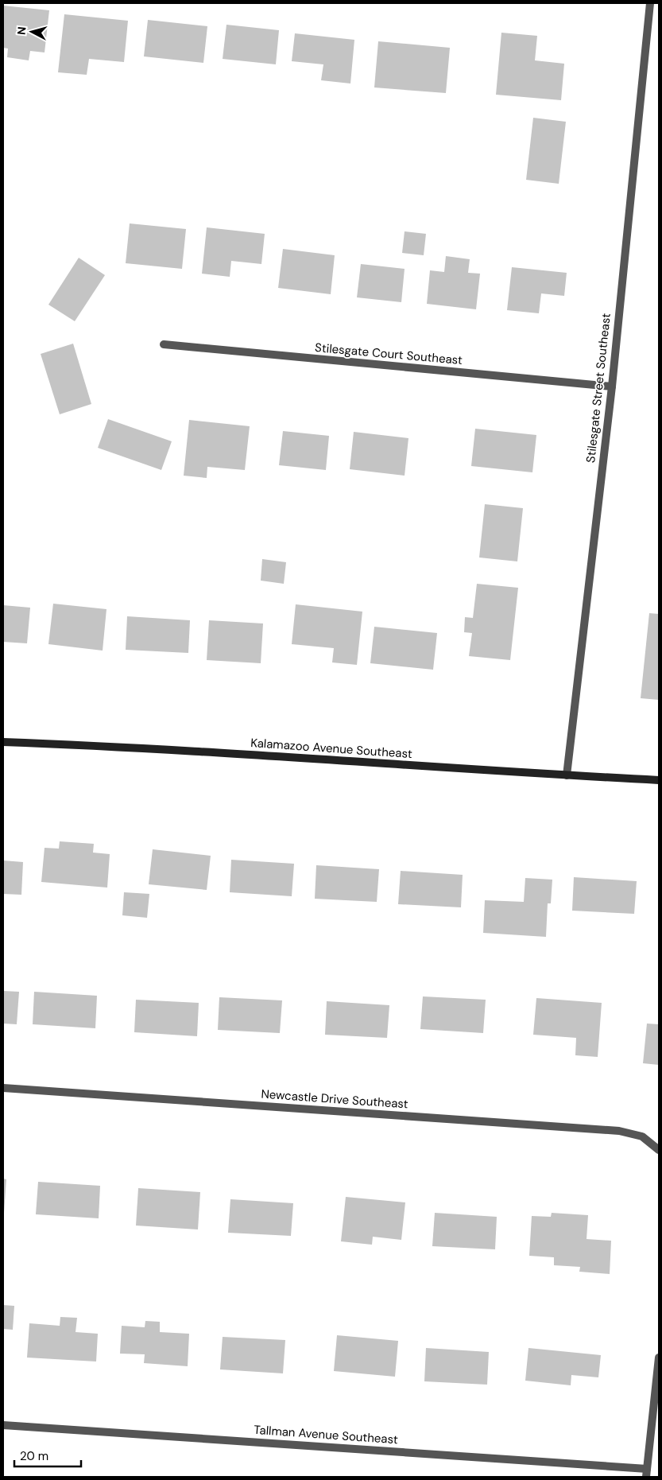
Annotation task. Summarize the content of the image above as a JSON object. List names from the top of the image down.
{
  "streets": {
    "main road": ["Kalamazoo Avenue Southeast"],
    "street": [
      "Stilesgate Court Southeast",
      "Stilesgate Street Southeast",
      "Newcastle Drive Southeast",
      "Tallman Avenue Southeast"
    ]
  },
  "crossings": [
    ["Stilesgate Court Southeast", "Stilesgate Street Southeast"],
    ["Stilesgate Street Southeast", "Kalamazoo Avenue Southeast"]
  ],
  "scale_bar": "20 m",
  "north": "left"
}
